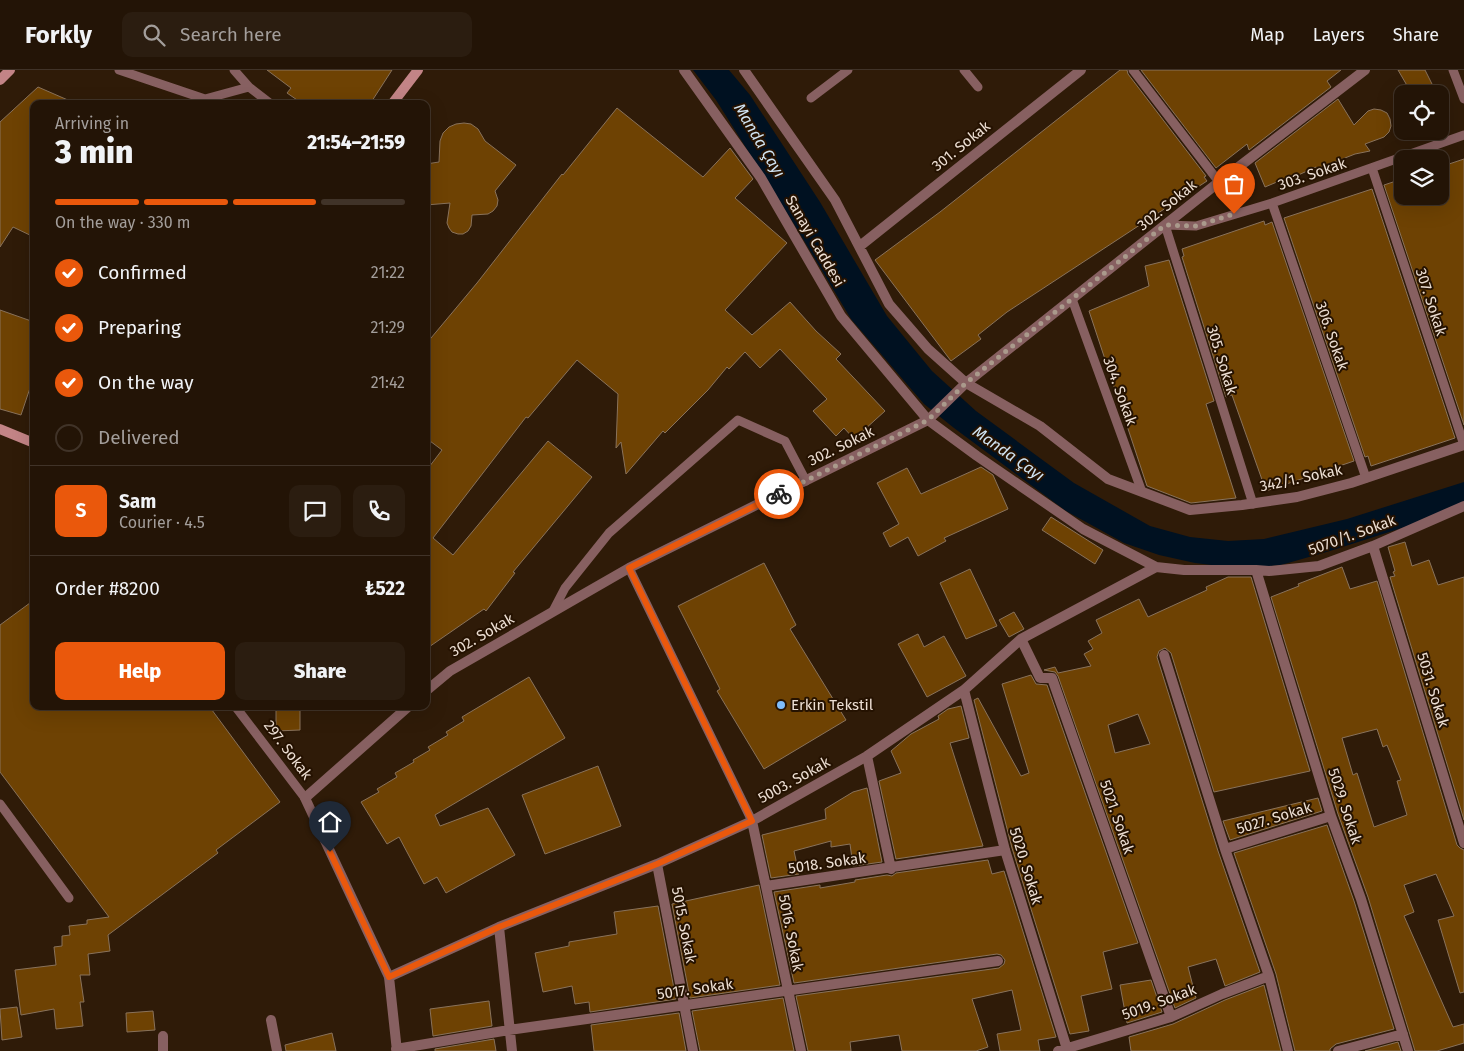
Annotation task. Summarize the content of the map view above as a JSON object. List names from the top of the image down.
{
  "streets": {
    "street": [
      "301. Sokak",
      "302. Sokak",
      "Sanayi Caddesi",
      "342/1. Sokak",
      "5070/1. Sokak",
      "5031. Sokak",
      "297. Sokak",
      "5003. Sokak",
      "5029. Sokak",
      "5021. Sokak",
      "5027. Sokak",
      "5018. Sokak",
      "5020. Sokak",
      "5015. Sokak",
      "5016. Sokak",
      "5017. Sokak",
      "5019. Sokak"
    ],
    "lane": [
      "303. Sokak",
      "307. Sokak",
      "306. Sokak",
      "305. Sokak",
      "304. Sokak"
    ]
  },
  "crossings": [
    ["301. Sokak", "342/1. Sokak"],
    ["303. Sokak", "302. Sokak"],
    ["303. Sokak", "307. Sokak"],
    ["303. Sokak", "306. Sokak"],
    ["303. Sokak", "305. Sokak"],
    ["302. Sokak", "Sanayi Caddesi"],
    ["302. Sokak", "305. Sokak"],
    ["302. Sokak", "304. Sokak"],
    ["302. Sokak", "342/1. Sokak"],
    ["307. Sokak", "342/1. Sokak"],
    ["306. Sokak", "342/1. Sokak"],
    ["305. Sokak", "342/1. Sokak"],
    ["304. Sokak", "342/1. Sokak"],
    ["5070/1. Sokak", "5031. Sokak"],
    ["5070/1. Sokak", "5003. Sokak"],
    ["5070/1. Sokak", "5029. Sokak"],
    ["297. Sokak", "5003. Sokak"],
    ["297. Sokak", "5017. Sokak"],
    ["5003. Sokak", "5021. Sokak"],
    ["5003. Sokak", "5018. Sokak"],
    ["5003. Sokak", "5020. Sokak"],
    ["5003. Sokak", "5015. Sokak"],
    ["5003. Sokak", "5016. Sokak"],
    ["5029. Sokak", "5027. Sokak"],
    ["5021. Sokak", "5019. Sokak"],
    ["5018. Sokak", "5020. Sokak"],
    ["5018. Sokak", "5016. Sokak"],
    ["5020. Sokak", "5019. Sokak"],
    ["5015. Sokak", "5017. Sokak"],
    ["5016. Sokak", "5017. Sokak"]
  ],
  "water": ["Manda Çayı"],
  "places": ["Erkin Tekstil"],
  "page": {
    "header": "Forkly",
    "search": "Search here",
    "nav": ["Map", "Layers", "Share"],
    "heading": ["3 min", "Arriving in", "21:54–21:59"],
    "panel": [
      "Sam",
      "Courier · 4.5",
      "Order #8200",
      "₺522"
    ],
    "bar": "On the way · 330 m",
    "list": [
      ["Confirmed", "21:22"],
      ["Preparing", "21:29"],
      ["On the way", "21:42"],
      "Delivered"
    ],
    "round": "S",
    "buttons": ["Help", "Share"]
  }
}
